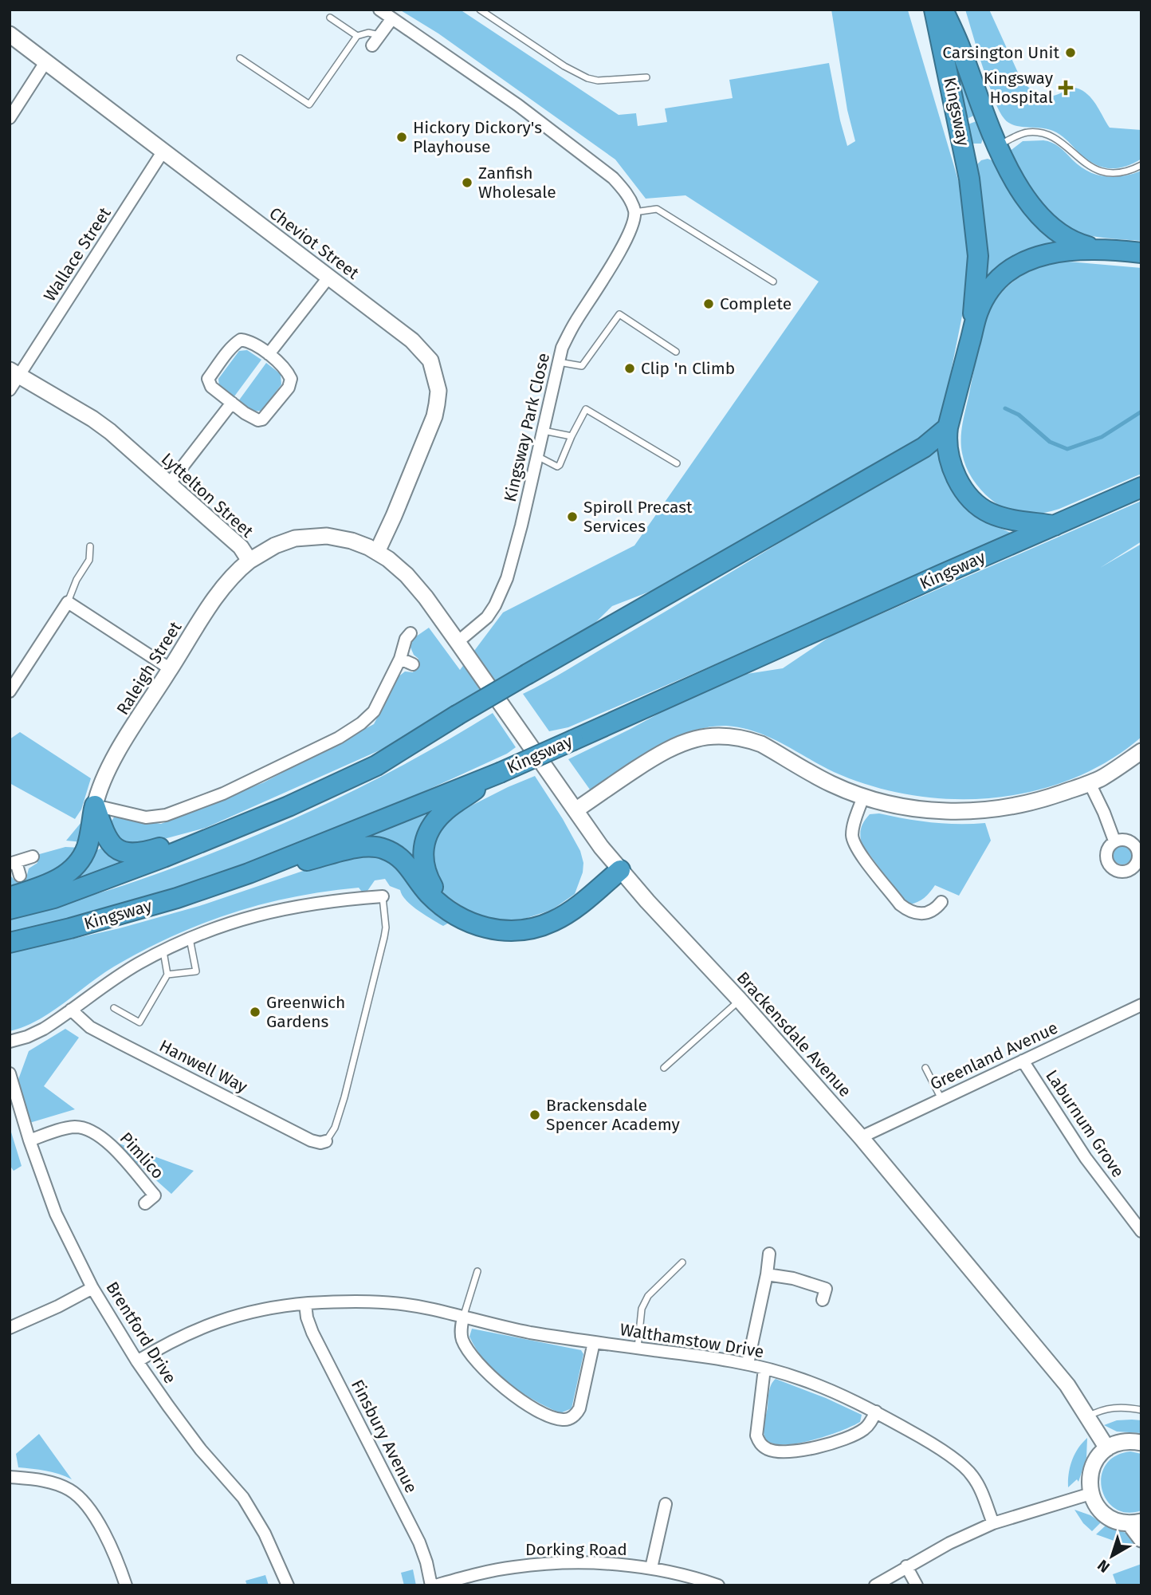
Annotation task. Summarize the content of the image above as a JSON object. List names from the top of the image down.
{
  "streets": {
    "highway": ["Kingsway"],
    "street": [
      "Cheviot Street",
      "Wallace Street",
      "Kingsway Park Close",
      "Lyttelton Street",
      "Raleigh Street",
      "Brackensdale Avenue",
      "Greenland Avenue",
      "Hanwell Way",
      "Laburnum Grove",
      "Pimlico",
      "Brentford Drive",
      "Walthamstow Drive",
      "Finsbury Avenue",
      "Dorking Road"
    ]
  },
  "crossings": [
    ["Cheviot Street", "Wallace Street"],
    ["Cheviot Street", "Lyttelton Street"],
    ["Wallace Street", "Lyttelton Street"],
    ["Kingsway Park Close", "Lyttelton Street"],
    ["Kingsway Park Close", "Brackensdale Avenue"],
    ["Lyttelton Street", "Raleigh Street"],
    ["Lyttelton Street", "Brackensdale Avenue"],
    ["Brackensdale Avenue", "Greenland Avenue"],
    ["Greenland Avenue", "Laburnum Grove"],
    ["Pimlico", "Brentford Drive"],
    ["Brentford Drive", "Walthamstow Drive"],
    ["Walthamstow Drive", "Finsbury Avenue"],
    ["Finsbury Avenue", "Dorking Road"]
  ],
  "places": {
    "other": [
      "Carsington Unit",
      "Hickory Dickory's Playhouse",
      "Zanfish Wholesale",
      "Complete",
      "Clip 'n Climb",
      "Spiroll Precast Services",
      "Greenwich Gardens",
      "Brackensdale Spencer Academy"
    ],
    "health": ["Kingsway Hospital"]
  },
  "north": "bottom left"
}
